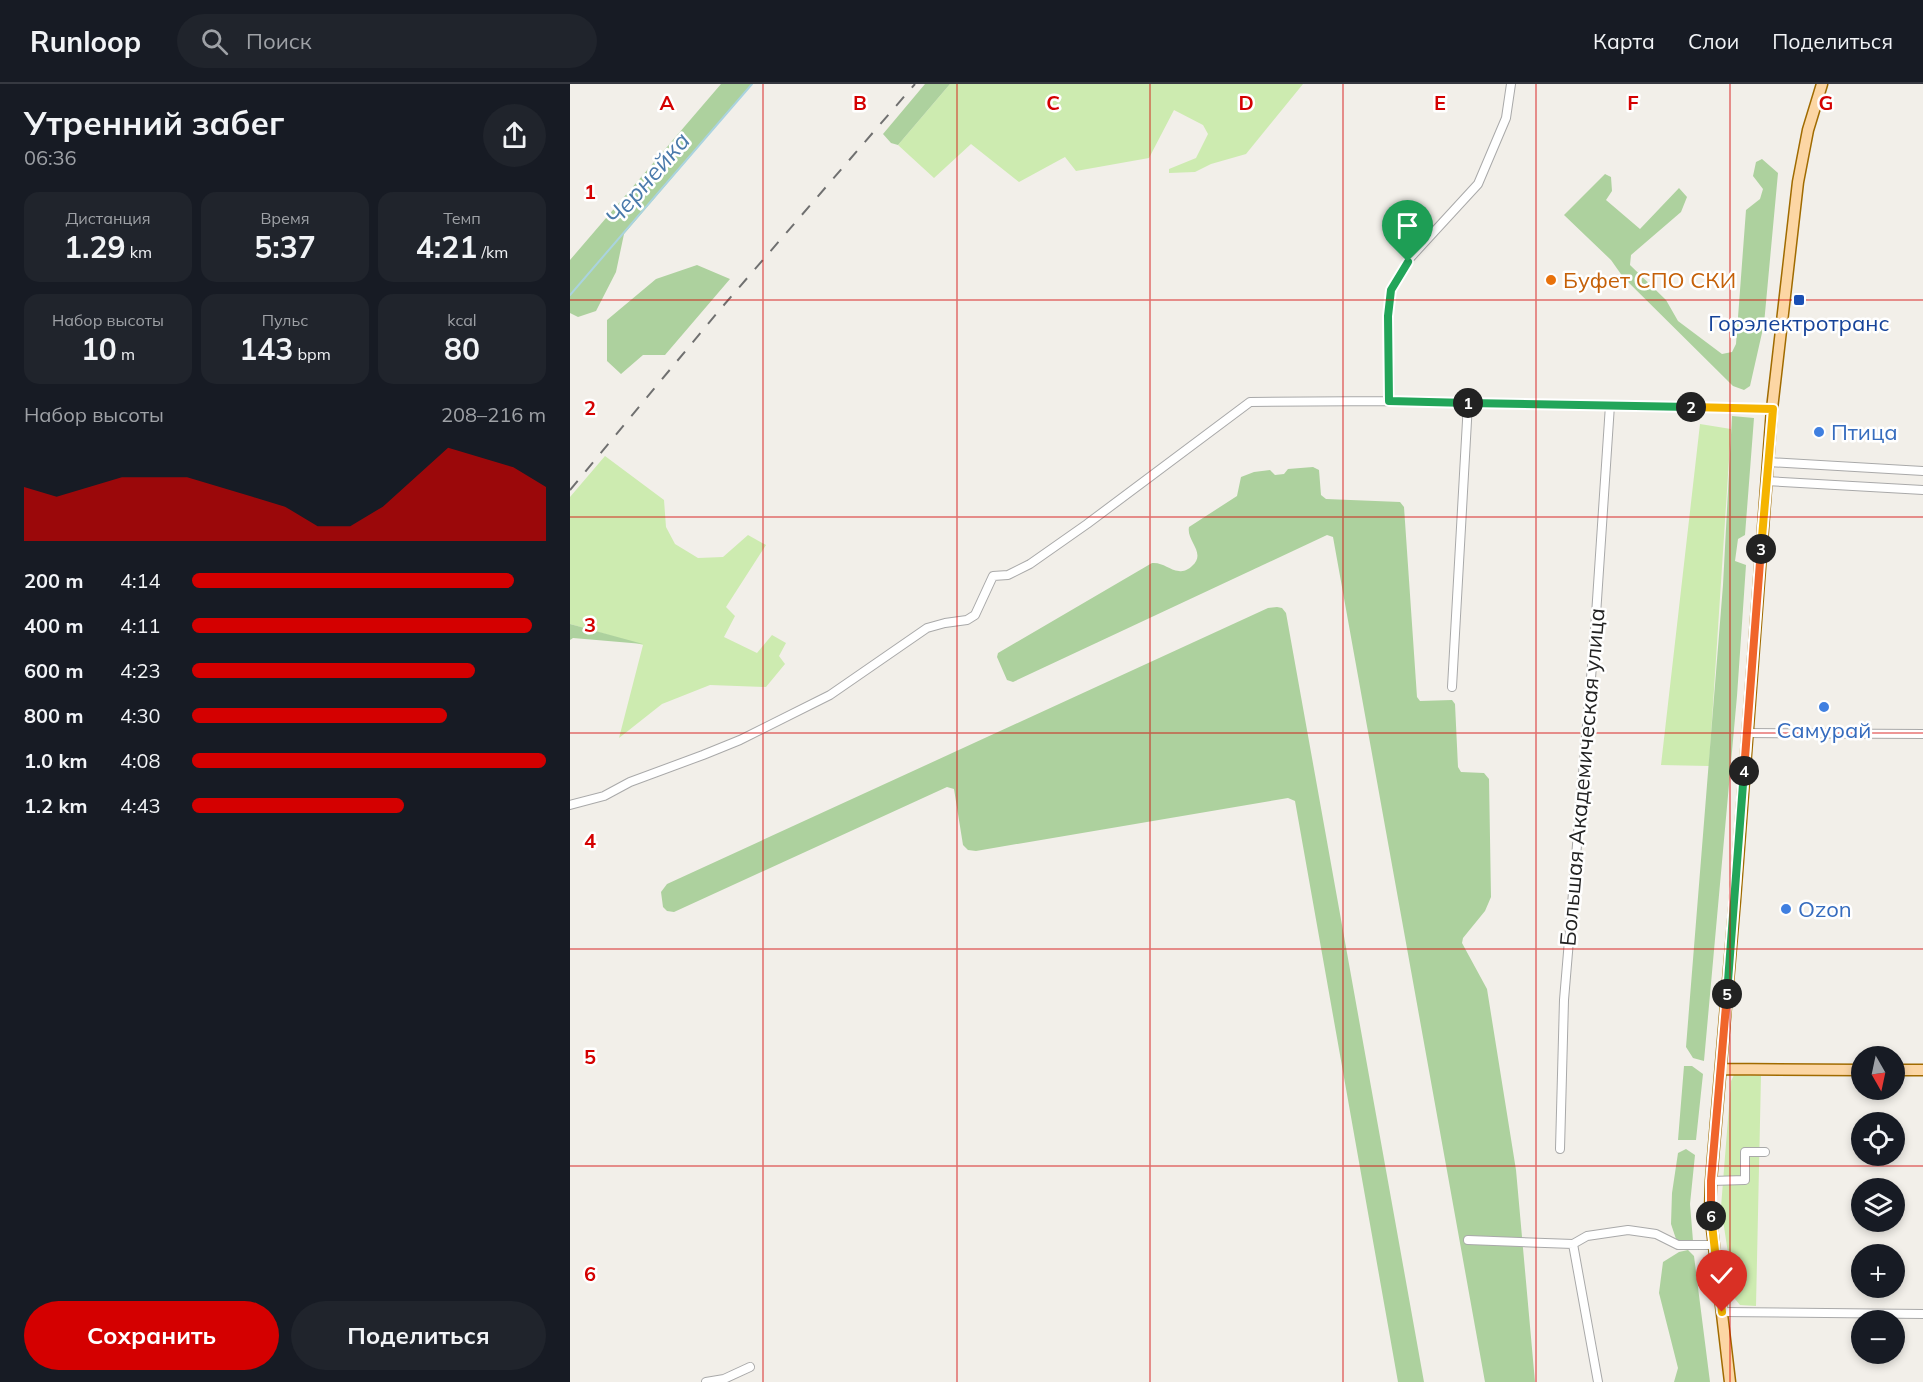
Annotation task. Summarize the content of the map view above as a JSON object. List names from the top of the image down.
{
  "streets": {
    "street": ["Большая Академическая улица"]
  },
  "water": ["Чернейка"],
  "places": {
    "other": [
      "Буфет СПО СКИ",
      "Птица",
      "Самурай",
      "Ozon"
    ],
    "transit": ["Горэлектротранс"]
  },
  "north": "bottom",
  "page": {
    "header": "Runloop",
    "search": "Поиск",
    "nav": ["Карта", "Слои", "Поделиться"],
    "heading": ["Утренний забег", "06:36"],
    "stats": [
      ["Дистанция", "1.29 km"],
      ["Время", "5:37"],
      ["Темп", "4:21 /km"],
      ["Набор высоты", "10 m"],
      ["Пульс", "143 bpm"],
      ["kcal", "80"]
    ],
    "pins": [
      "1",
      "2",
      "3",
      "4",
      "5",
      "6"
    ],
    "chart": ["Набор высоты", "208–216 m"],
    "list": [
      {
        "name": "200 m",
        "note": "4:14"
      },
      {
        "name": "400 m",
        "note": "4:11"
      },
      {
        "name": "600 m",
        "note": "4:23"
      },
      {
        "name": "800 m",
        "note": "4:30"
      },
      {
        "name": "1.0 km",
        "note": "4:08"
      },
      {
        "name": "1.2 km",
        "note": "4:43"
      }
    ],
    "map_buttons": ["+", "−"],
    "buttons": ["Сохранить", "Поделиться"]
  },
  "grid": {
    "columns": [
      "A",
      "B",
      "C",
      "D",
      "E",
      "F",
      "G"
    ],
    "rows": [
      "1",
      "2",
      "3",
      "4",
      "5",
      "6"
    ]
  }
}
